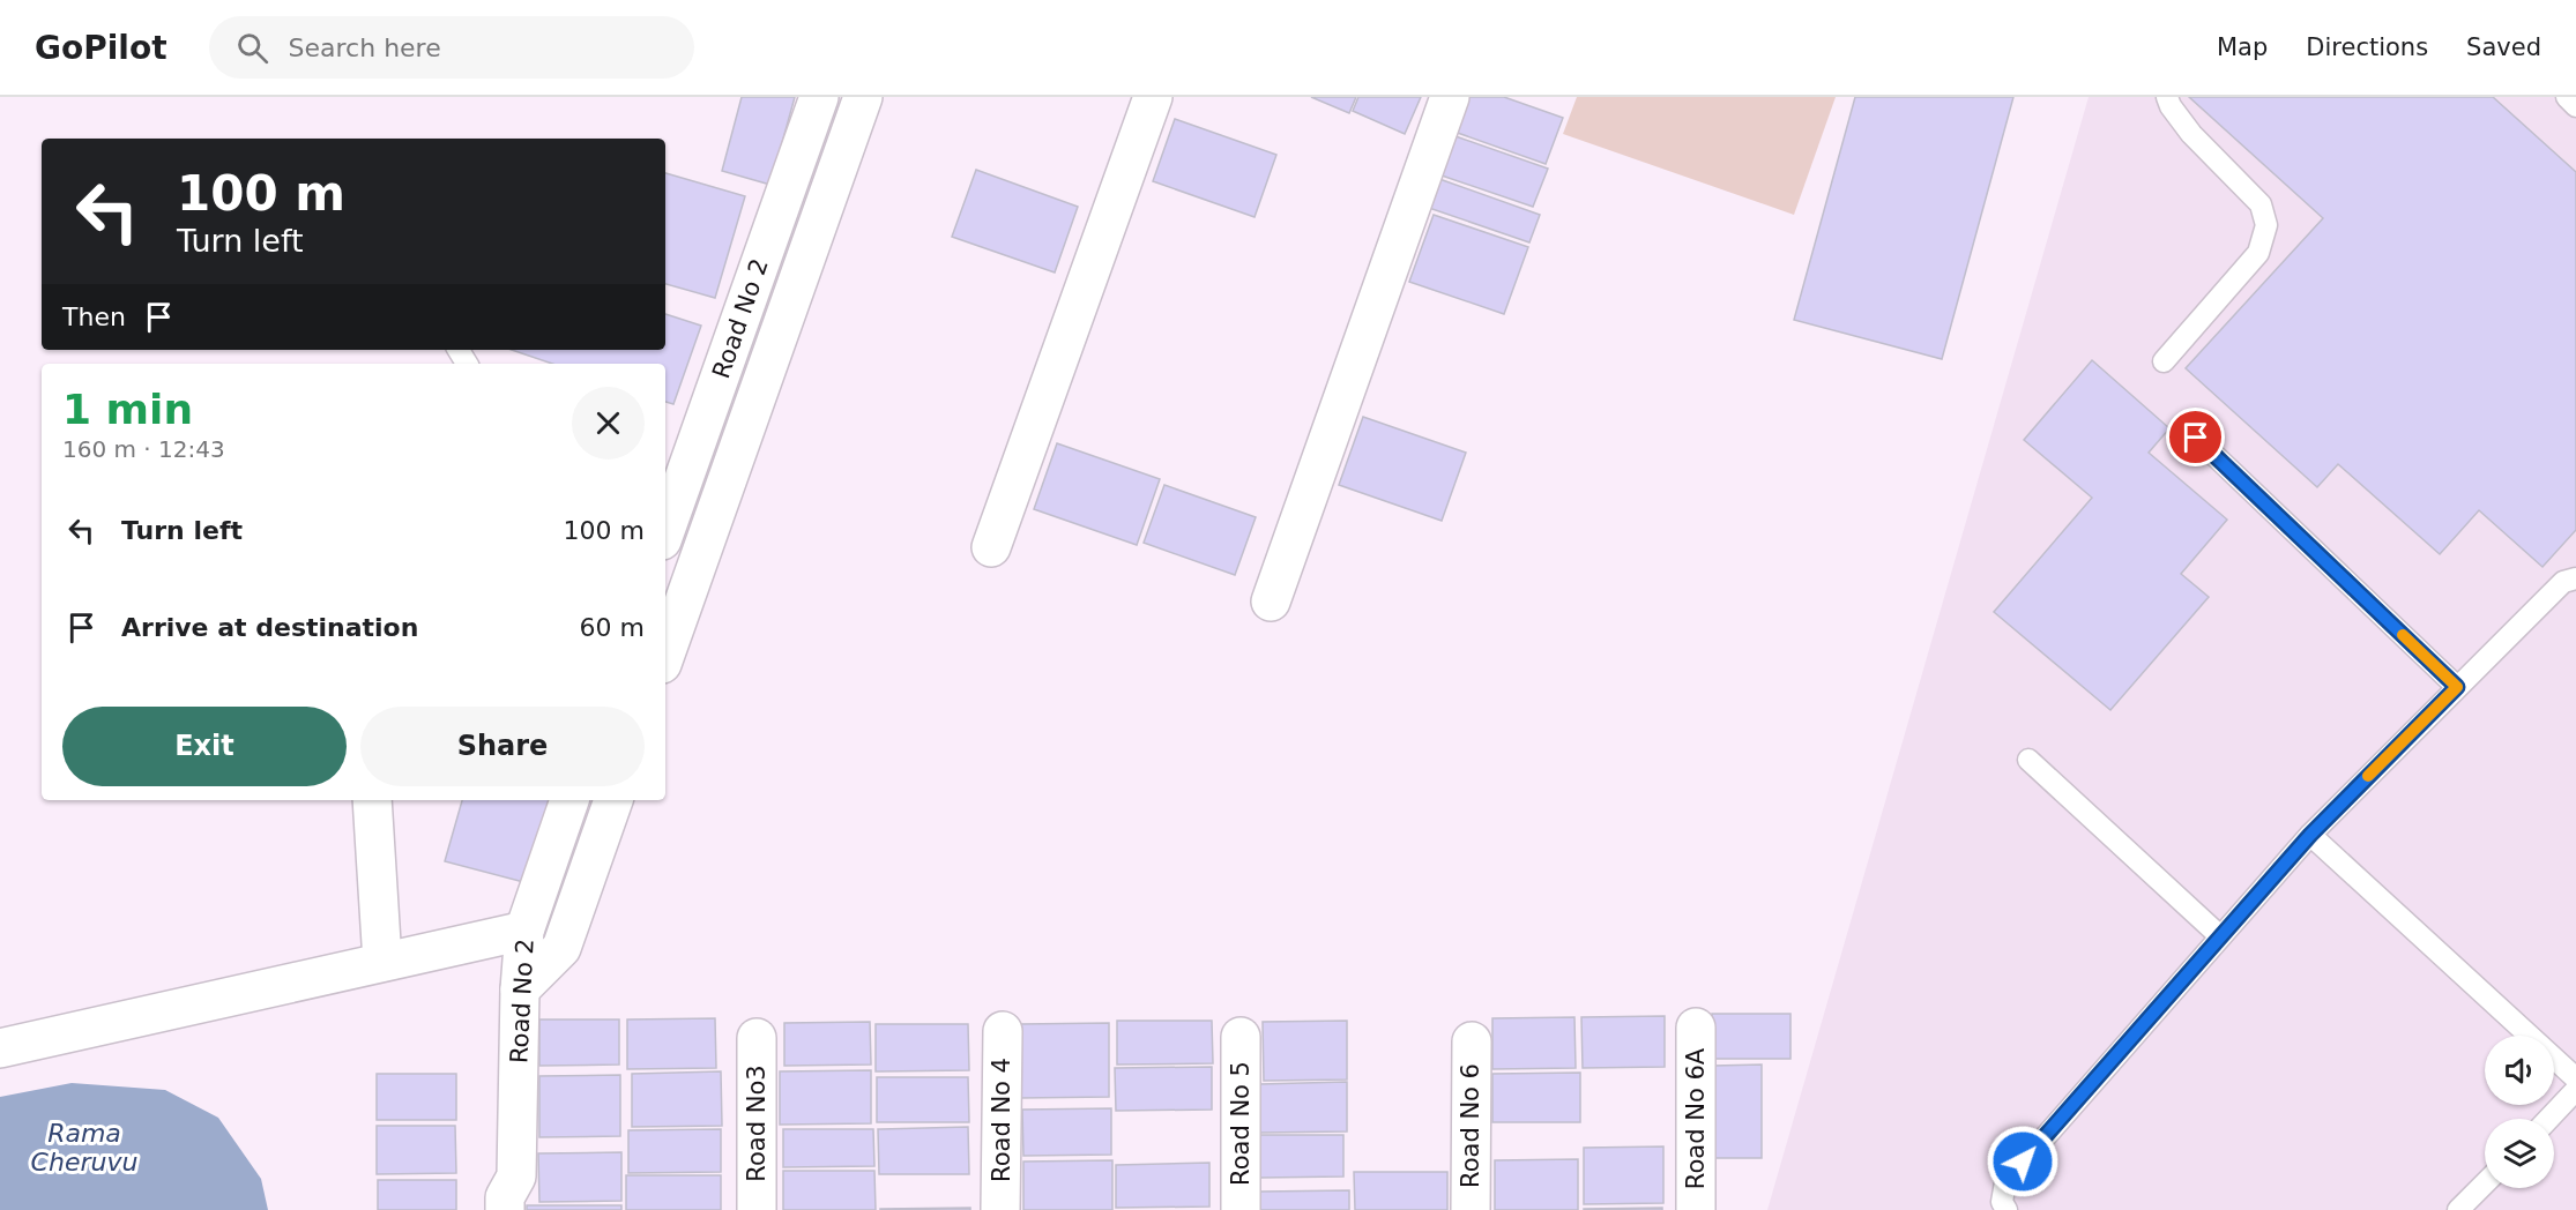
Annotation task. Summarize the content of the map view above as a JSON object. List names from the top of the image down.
{
  "streets": {
    "street": [
      "Road No 2",
      "Road No 6A",
      "Road No 4",
      "Road No3",
      "Road No 5",
      "Road No 6"
    ]
  },
  "water": ["Rama Cheruvu"],
  "page": {
    "header": "GoPilot",
    "search": "Search here",
    "nav": ["Map", "Directions", "Saved"],
    "turn": ["100 m", "Turn left"],
    "then": "Then",
    "heading": ["1 min", "160 m · 12:43"],
    "list": [
      {
        "name": "Turn left",
        "value": "100 m"
      },
      {
        "name": "Arrive at destination",
        "value": "60 m"
      }
    ],
    "buttons": ["Exit", "Share"]
  }
}
